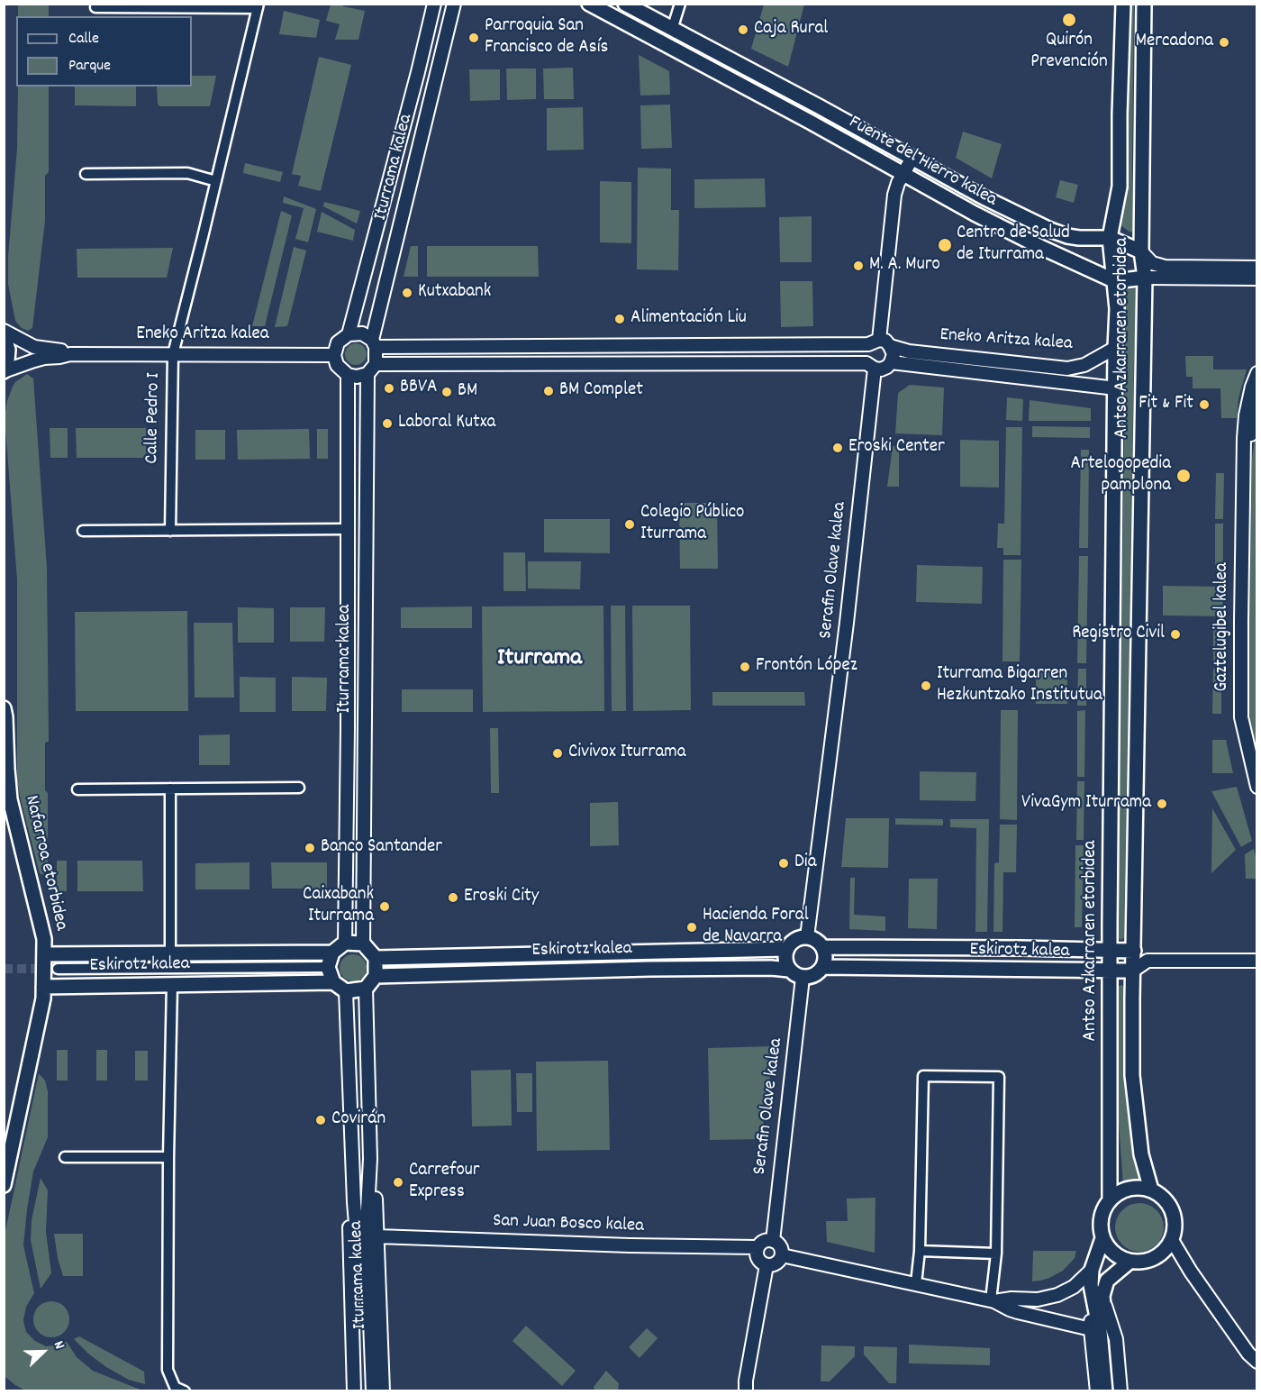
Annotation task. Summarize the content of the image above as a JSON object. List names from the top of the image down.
{
  "streets": {
    "main road": [
      "Fuente del Hierro kalea",
      "Antso Azkarraren etorbidea",
      "Nafarroa etorbidea",
      "Eskirotz kalea"
    ],
    "street": [
      "Iturrama kalea",
      "Eneko Aritza kalea",
      "Calle Pedro I",
      "Serafin Olave kalea",
      "Gaztelugibel kalea",
      "San Juan Bosco kalea"
    ]
  },
  "crossings": [
    ["Fuente del Hierro kalea", "Antso Azkarraren etorbidea"],
    ["Iturrama kalea", "Eneko Aritza kalea"],
    ["Iturrama kalea", "Eskirotz kalea"],
    ["Iturrama kalea", "San Juan Bosco kalea"],
    ["Eneko Aritza kalea", "Antso Azkarraren etorbidea"],
    ["Eneko Aritza kalea", "Calle Pedro I"],
    ["Eneko Aritza kalea", "Serafin Olave kalea"],
    ["Antso Azkarraren etorbidea", "Eskirotz kalea"],
    ["Serafin Olave kalea", "Eskirotz kalea"],
    ["Serafin Olave kalea", "San Juan Bosco kalea"],
    ["Nafarroa etorbidea", "Eskirotz kalea"]
  ],
  "districts": ["Iturrama"],
  "places": [
    "Quirón Prevención",
    "Caja Rural",
    "Parroquia San Francisco de Asís",
    "Mercadona",
    "Centro de Salud de Iturrama",
    "M. A. Muro",
    "Kutxabank",
    "Alimentación Liu",
    "BBVA",
    "BM Complet",
    "BM",
    "Fit & Fit",
    "Laboral Kutxa",
    "Eroski Center",
    "Artelogopedia pamplona",
    "Colegio Público Iturrama",
    "Registro Civil",
    "Frontón López",
    "Iturrama Bigarren Hezkuntzako Institutua",
    "Civivox Iturrama",
    "VivaGym Iturrama",
    "Banco Santander",
    "Dia",
    "Eroski City",
    "Caixabank Iturrama",
    "Hacienda Foral de Navarra",
    "Covirán",
    "Carrefour Express"
  ],
  "legend": ["Calle", "Parque"],
  "north": "top right"
}
